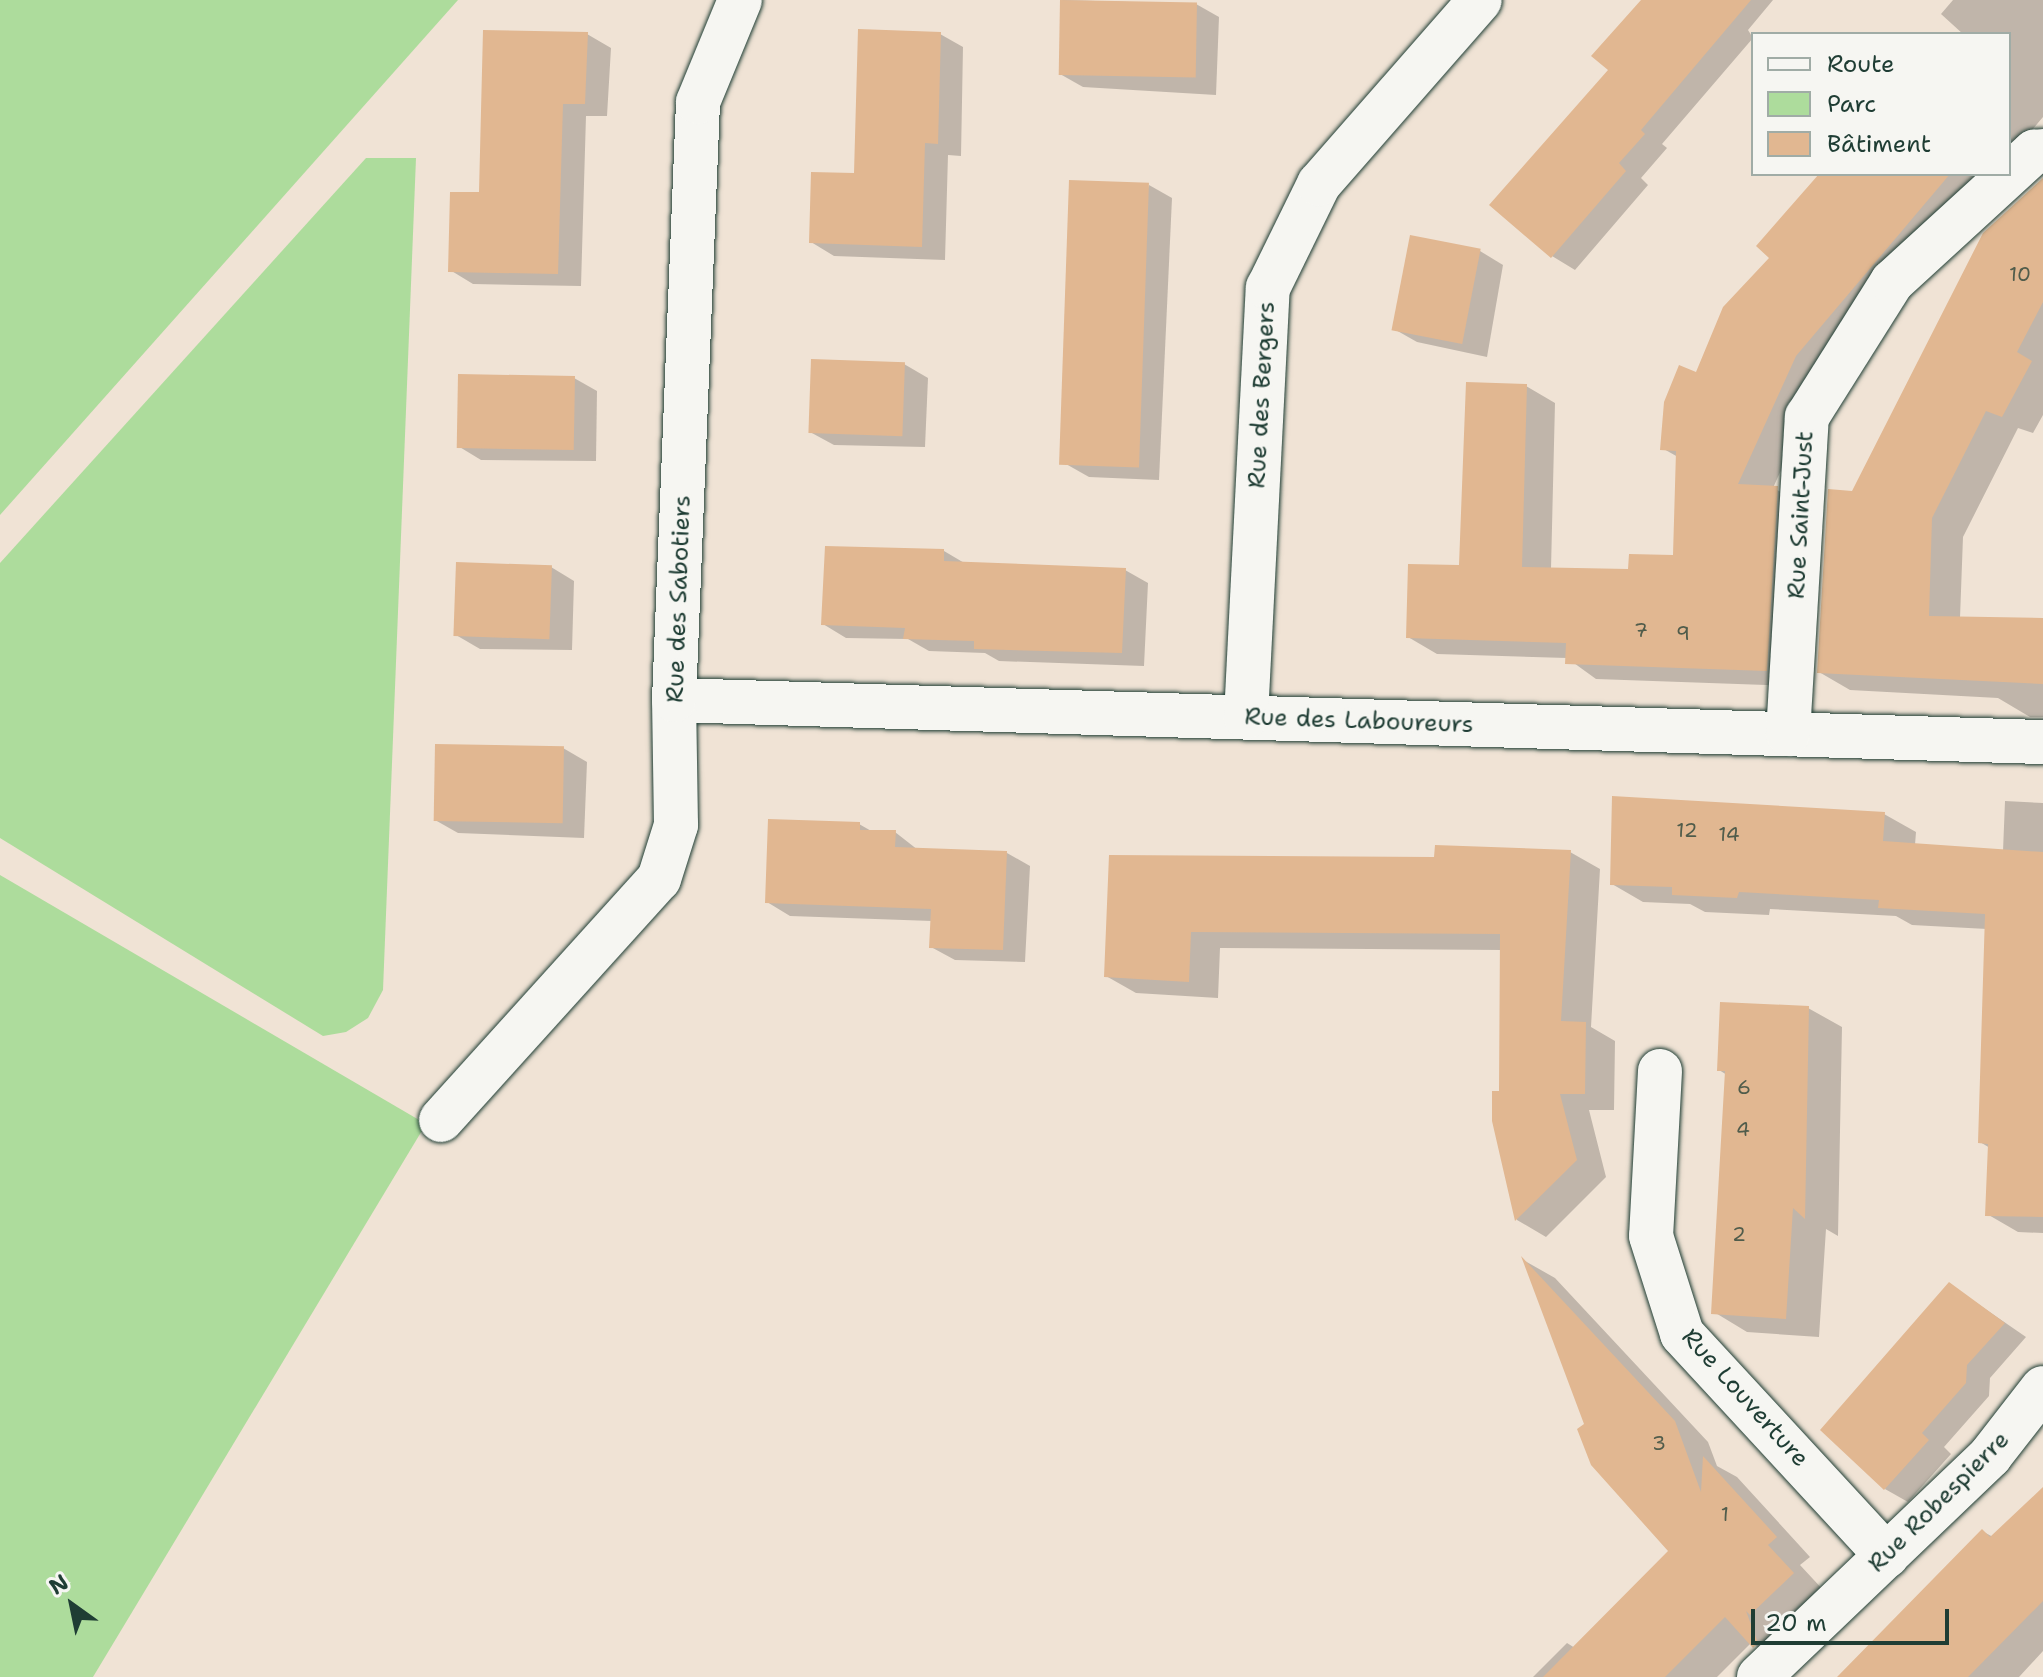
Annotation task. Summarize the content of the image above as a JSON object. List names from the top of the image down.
{
  "streets": {
    "street": [
      "Rue des Bergers",
      "Rue Saint-Just",
      "Rue des Sabotiers",
      "Rue des Laboureurs",
      "Rue Louverture",
      "Rue Robespierre"
    ]
  },
  "crossings": [
    ["Rue des Bergers", "Rue des Laboureurs"],
    ["Rue Saint-Just", "Rue des Laboureurs"],
    ["Rue des Sabotiers", "Rue des Laboureurs"],
    ["Rue Louverture", "Rue Robespierre"]
  ],
  "house_numbers": [
    "10",
    "7",
    "9",
    "12",
    "14",
    "6",
    "4",
    "2",
    "3",
    "1"
  ],
  "legend": ["Route", "Parc", "Bâtiment"],
  "scale_bar": "20 m",
  "north": "top left"
}
